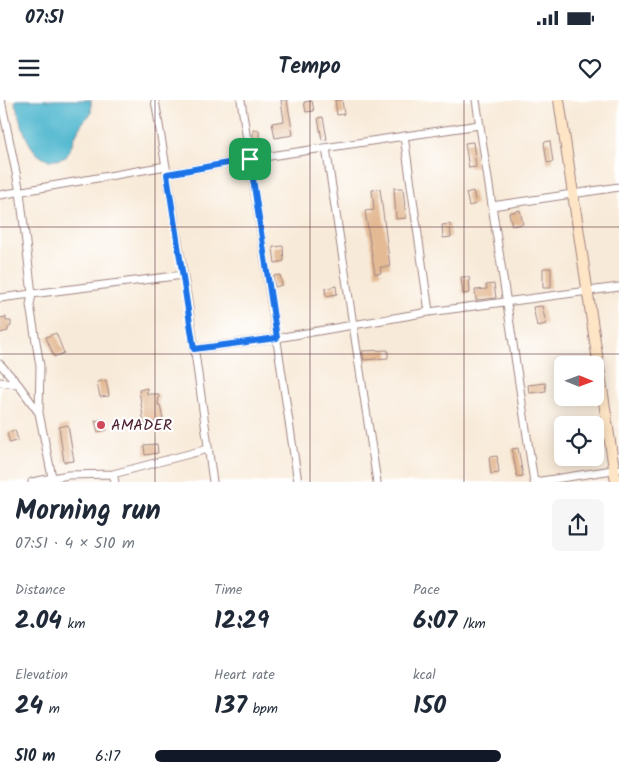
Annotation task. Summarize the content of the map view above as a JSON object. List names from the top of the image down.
{
  "places": ["AMADER"],
  "north": "right",
  "page": {
    "status": "07:51",
    "header": "Tempo",
    "heading": ["Morning run", "07:51 · 4 × 510 m"],
    "stats": [
      ["Distance", "2.04 km"],
      ["Time", "12:29"],
      ["Pace", "6:07 /km"],
      ["Elevation", "24 m"],
      ["Heart rate", "137 bpm"],
      ["kcal", "150"]
    ],
    "list": [
      {
        "name": "510 m",
        "note": "6:17"
      }
    ]
  }
}
